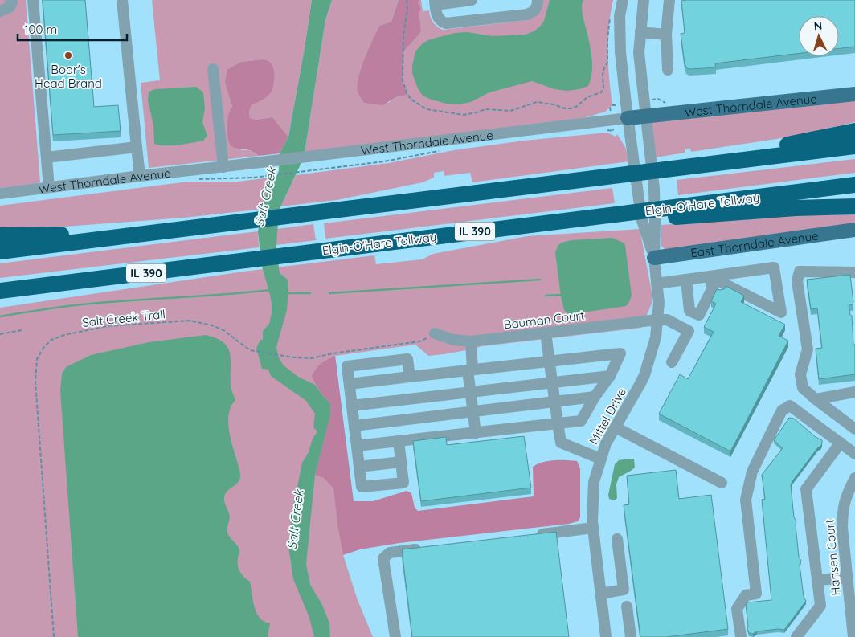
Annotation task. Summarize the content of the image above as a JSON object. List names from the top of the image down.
{
  "streets": {
    "highway": ["Elgin-O'Hare Tollway", "IL 390"],
    "main road": ["West Thorndale Avenue", "East Thorndale Avenue"],
    "street": ["Bauman Court", "Mittel Drive", "Hansen Court"],
    "path": ["Salt Creek Trail"]
  },
  "crossings": [
    ["West Thorndale Avenue", "Mittel Drive"],
    ["East Thorndale Avenue", "Mittel Drive"],
    ["Bauman Court", "Mittel Drive"]
  ],
  "water": ["Salt Creek"],
  "places": ["Boar's Head Brand"],
  "scale_bar": "100 m",
  "north": "top"
}
